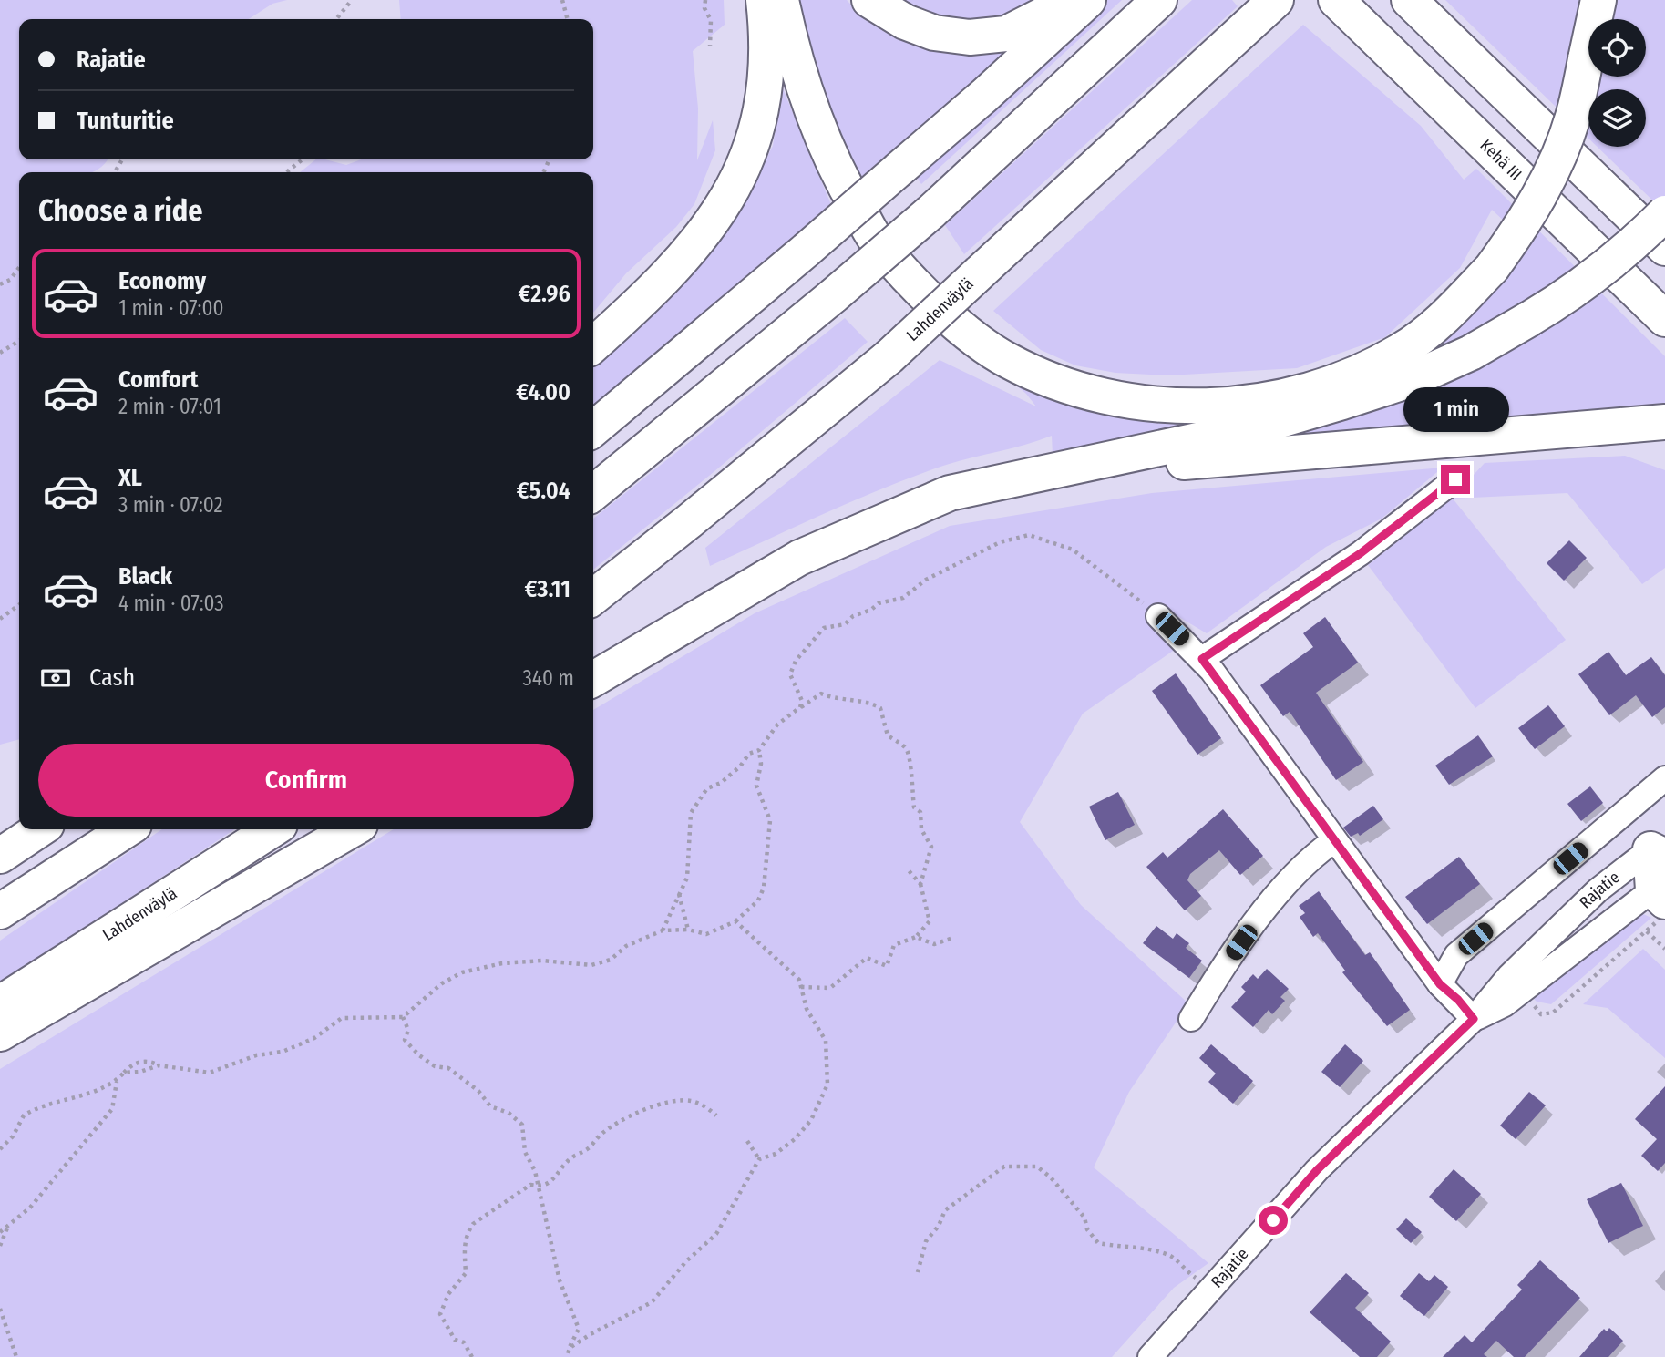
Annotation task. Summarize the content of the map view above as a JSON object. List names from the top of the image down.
{
  "streets": {
    "highway": ["Kehä III", "Lahdenväylä"],
    "street": ["Rajatie"]
  },
  "page": {
    "banner": ["Rajatie", "Tunturitie"],
    "heading": "Choose a ride",
    "list": [
      {
        "name": "Economy",
        "note": "1 min · 07:00",
        "value": "€2.96"
      },
      {
        "name": "Comfort",
        "note": "2 min · 07:01",
        "value": "€4.00"
      },
      {
        "name": "XL",
        "note": "3 min · 07:02",
        "value": "€5.04"
      },
      {
        "name": "Black",
        "note": "4 min · 07:03",
        "value": "€3.11"
      }
    ],
    "bubble": "1 min",
    "pay": ["Cash", "340 m"],
    "buttons": "Confirm"
  }
}
